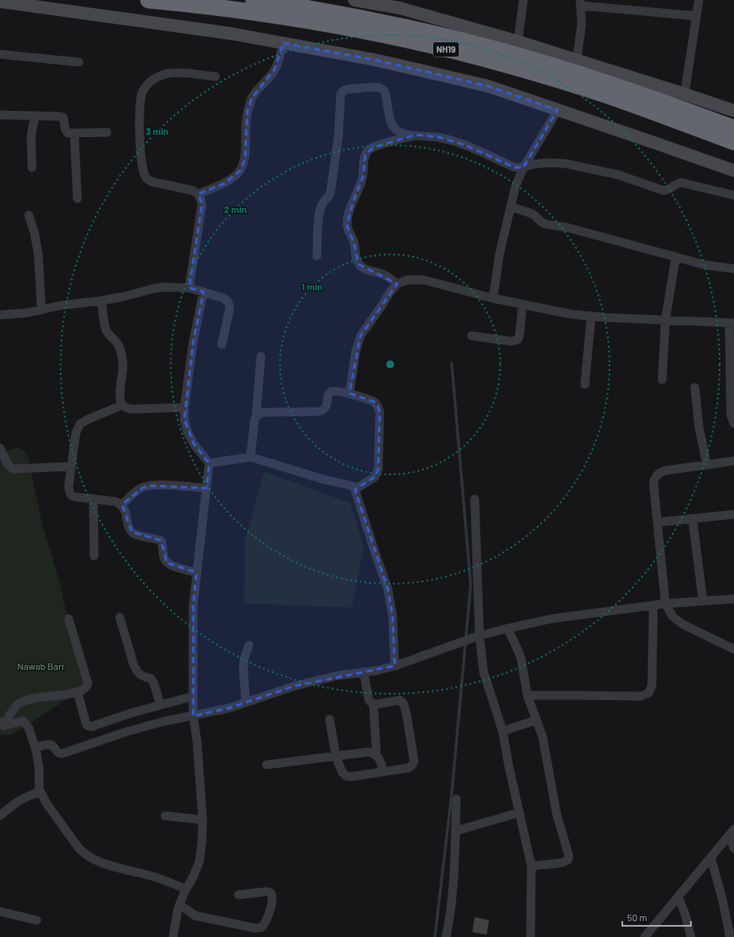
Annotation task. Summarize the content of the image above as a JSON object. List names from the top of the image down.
{
  "streets": {
    "highway": ["NH19"]
  },
  "parks": ["Nawab Bari"],
  "scale_bar": "50 m",
  "rings": ["3 min", "2 min", "1 min"]
}
